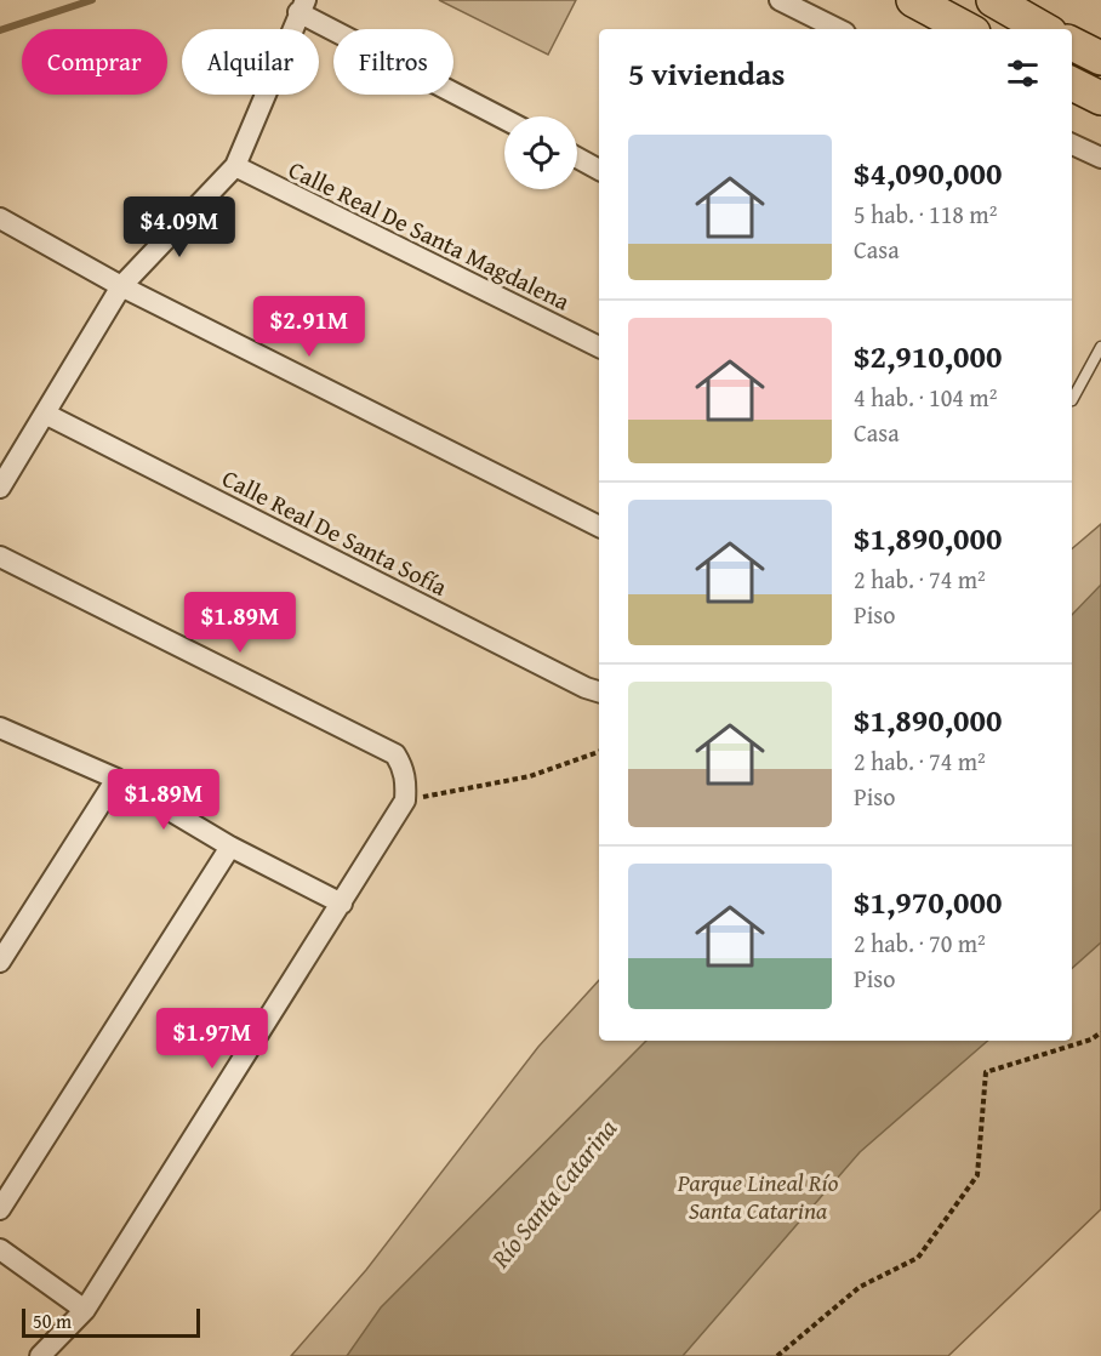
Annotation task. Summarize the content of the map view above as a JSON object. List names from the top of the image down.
{
  "streets": {
    "street": ["Calle Real De Santa Magdalena", "Calle Real De Santa Sofía"]
  },
  "water": ["Río Santa Catarina"],
  "parks": ["Parque Lineal Río Santa Catarina"],
  "scale_bar": "50 m",
  "page": {
    "chip": ["Comprar", "Alquilar", "Filtros"],
    "heading": "5 viviendas",
    "list": [
      {
        "name": "$4,090,000",
        "note": "5 hab. · 118 m² · Casa"
      },
      {
        "name": "$2,910,000",
        "note": "4 hab. · 104 m² · Casa"
      },
      {
        "name": "$1,890,000",
        "note": "2 hab. · 74 m² · Piso"
      },
      {
        "name": "$1,890,000",
        "note": "2 hab. · 74 m² · Piso"
      },
      {
        "name": "$1,970,000",
        "note": "2 hab. · 70 m² · Piso"
      }
    ],
    "price": [
      "$4.09M",
      "$2.91M",
      "$1.89M",
      "$1.89M",
      "$1.97M"
    ],
    "scale": "50 m"
  }
}
